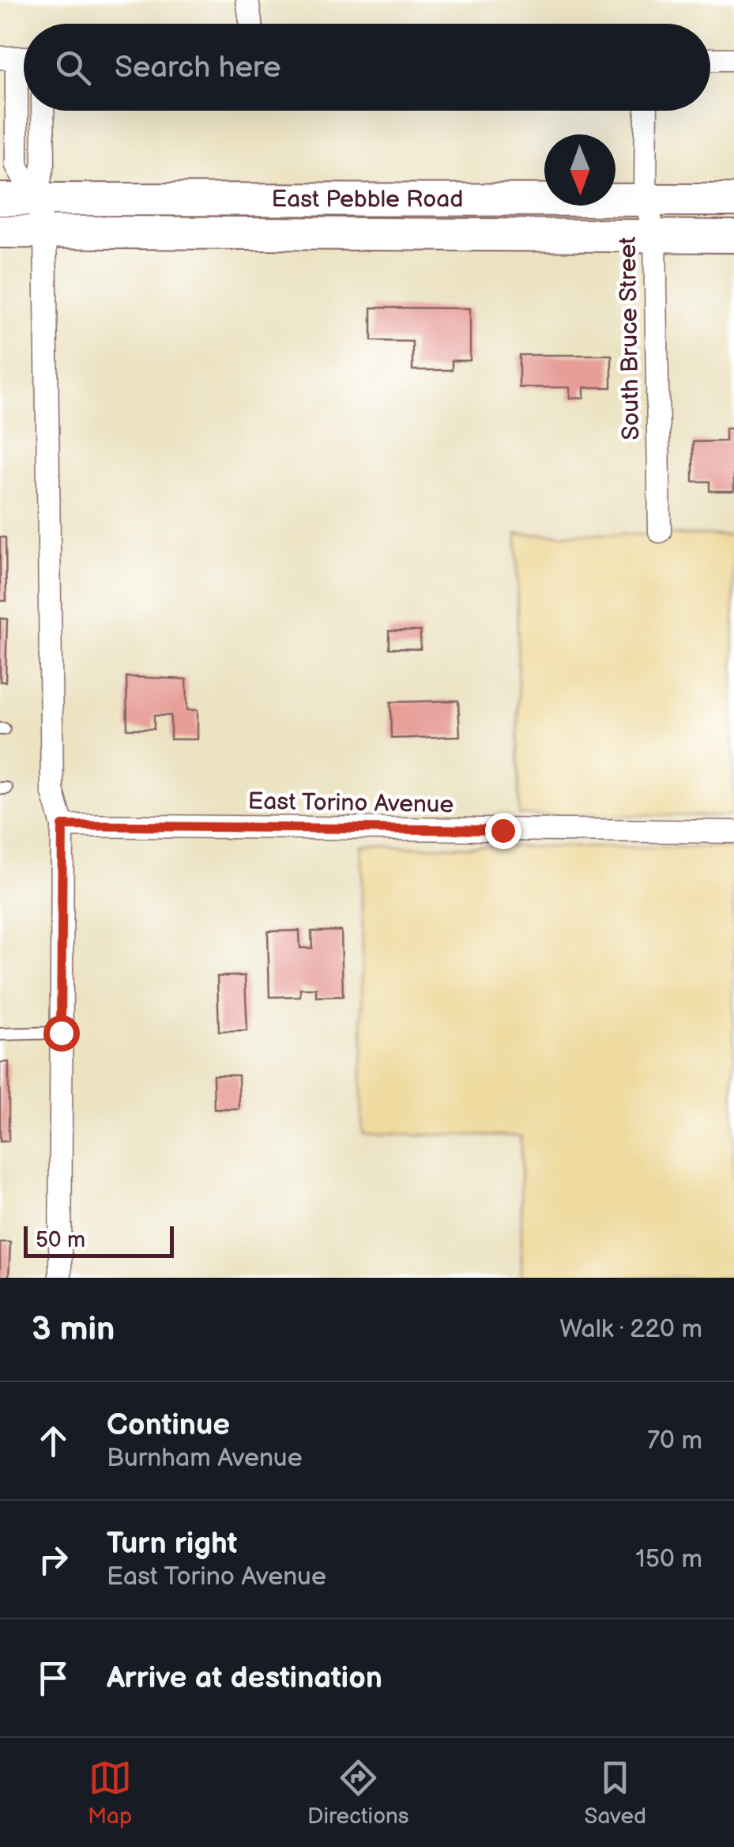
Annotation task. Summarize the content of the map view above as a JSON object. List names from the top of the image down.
{
  "streets": {
    "main road": ["East Pebble Road"],
    "street": ["South Bruce Street", "East Torino Avenue"]
  },
  "crossings": [
    ["East Pebble Road", "South Bruce Street"]
  ],
  "scale_bar": "50 m",
  "north": "bottom",
  "page": {
    "search": "Search here",
    "scale": "50 m",
    "heading": ["3 min", "Walk · 220 m"],
    "list": [
      ["Continue", "Burnham Avenue", "70 m"],
      ["Turn right", "East Torino Avenue", "150 m"],
      "Arrive at destination"
    ],
    "nav": ["Map", "Directions", "Saved"]
  }
}
